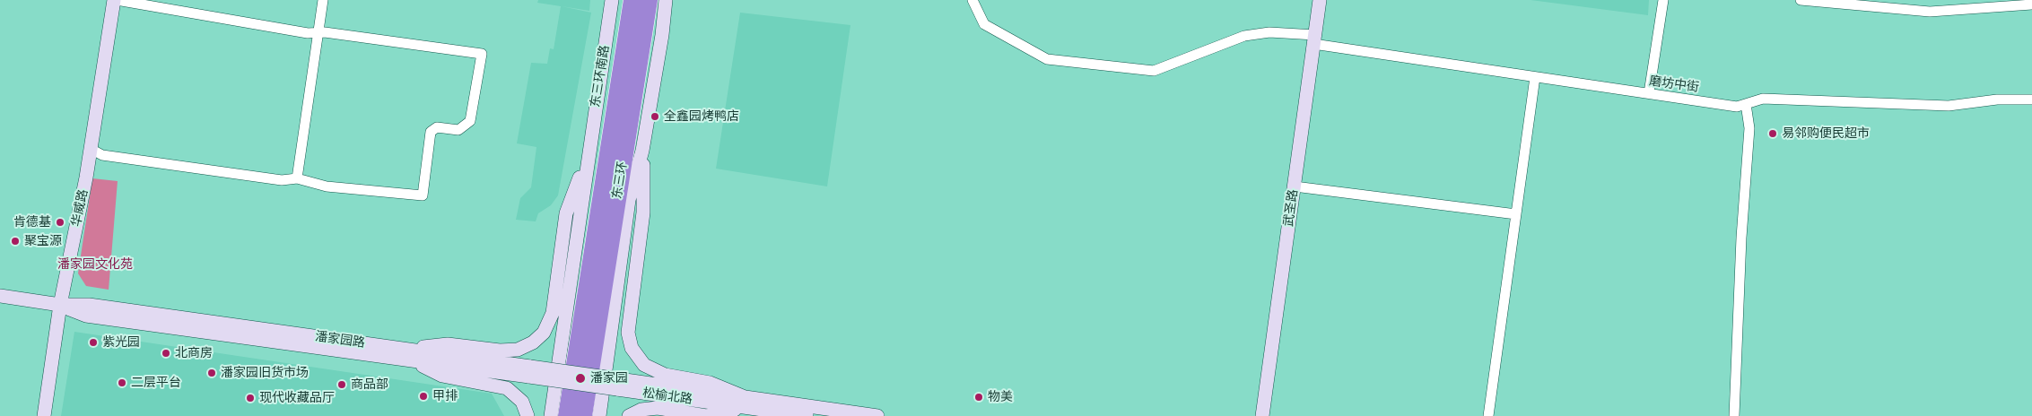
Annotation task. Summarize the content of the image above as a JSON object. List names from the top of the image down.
{
  "streets": {
    "highway": ["东三环"],
    "street": [
      "东三环南路",
      "磨坊中街",
      "华威路",
      "武圣路",
      "潘家园路",
      "松榆北路"
    ]
  },
  "crossings": [
    ["磨坊中街", "武圣路"],
    ["华威路", "潘家园路"],
    ["潘家园路", "松榆北路"]
  ],
  "parks": ["潘家园文化苑"],
  "places": [
    "全鑫园烤鸭店",
    "易邻购便民超市",
    "肯德基",
    "聚宝源",
    "紫光园",
    "北商房",
    "潘家园旧货市场",
    "潘家园",
    "二层平台",
    "商品部",
    "甲排",
    "物美",
    "现代收藏品厅"
  ]
}
